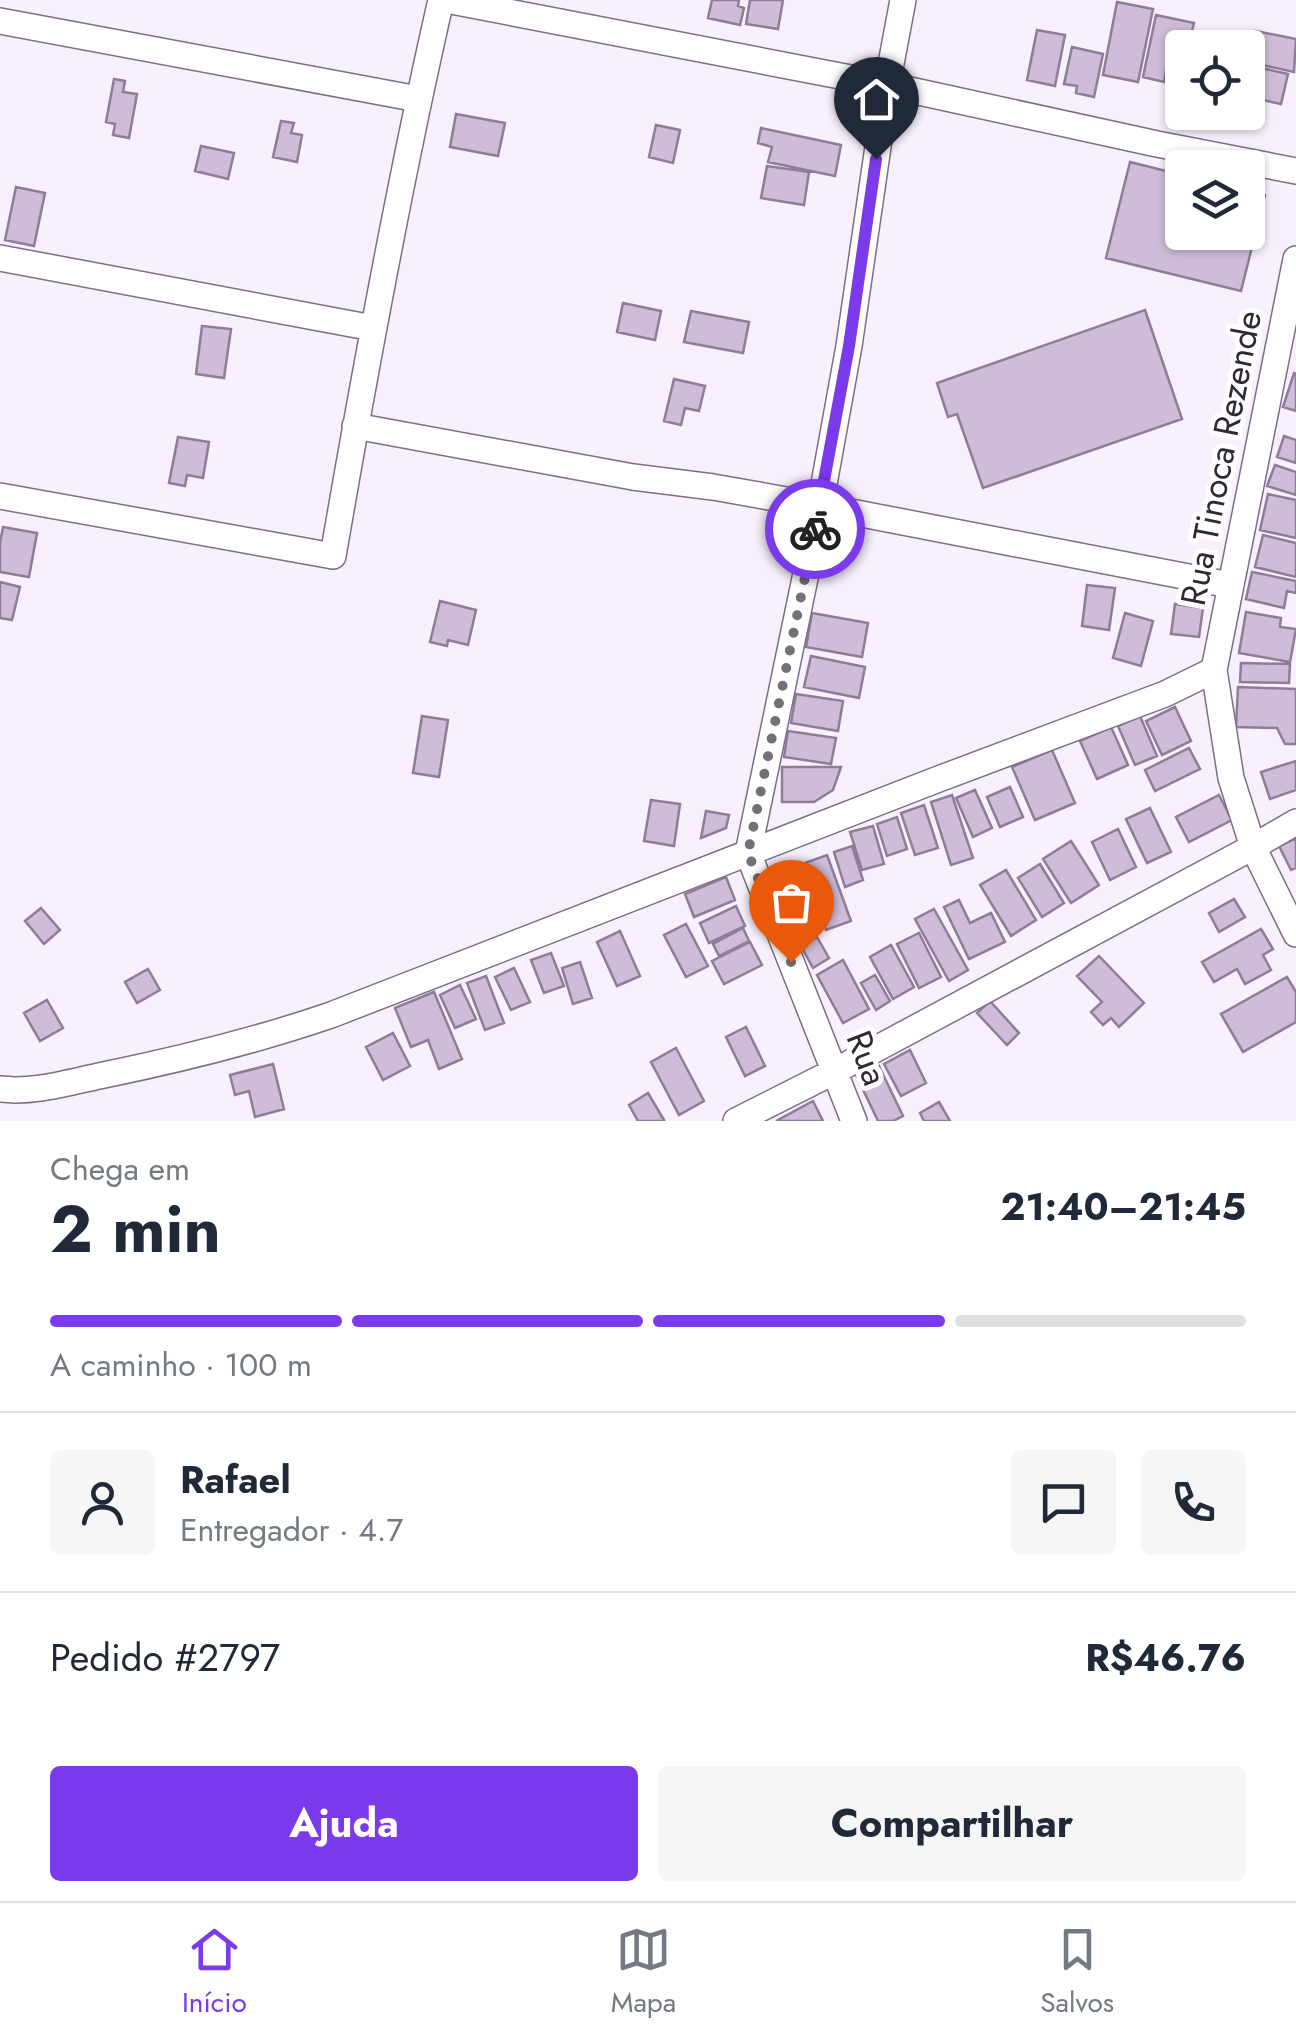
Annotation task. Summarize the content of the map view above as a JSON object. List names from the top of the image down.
{
  "streets": {
    "street": ["Rua Tinoca Rezende", "Rua"]
  },
  "page": {
    "heading": ["2 min", "Chega em", "21:40–21:45"],
    "panel": [
      "Rafael",
      "Entregador · 4.7",
      "Pedido #2797",
      "R$46.76"
    ],
    "bar": "A caminho · 100 m",
    "buttons": ["Ajuda", "Compartilhar"],
    "tabs": ["Início", "Mapa", "Salvos"]
  }
}
